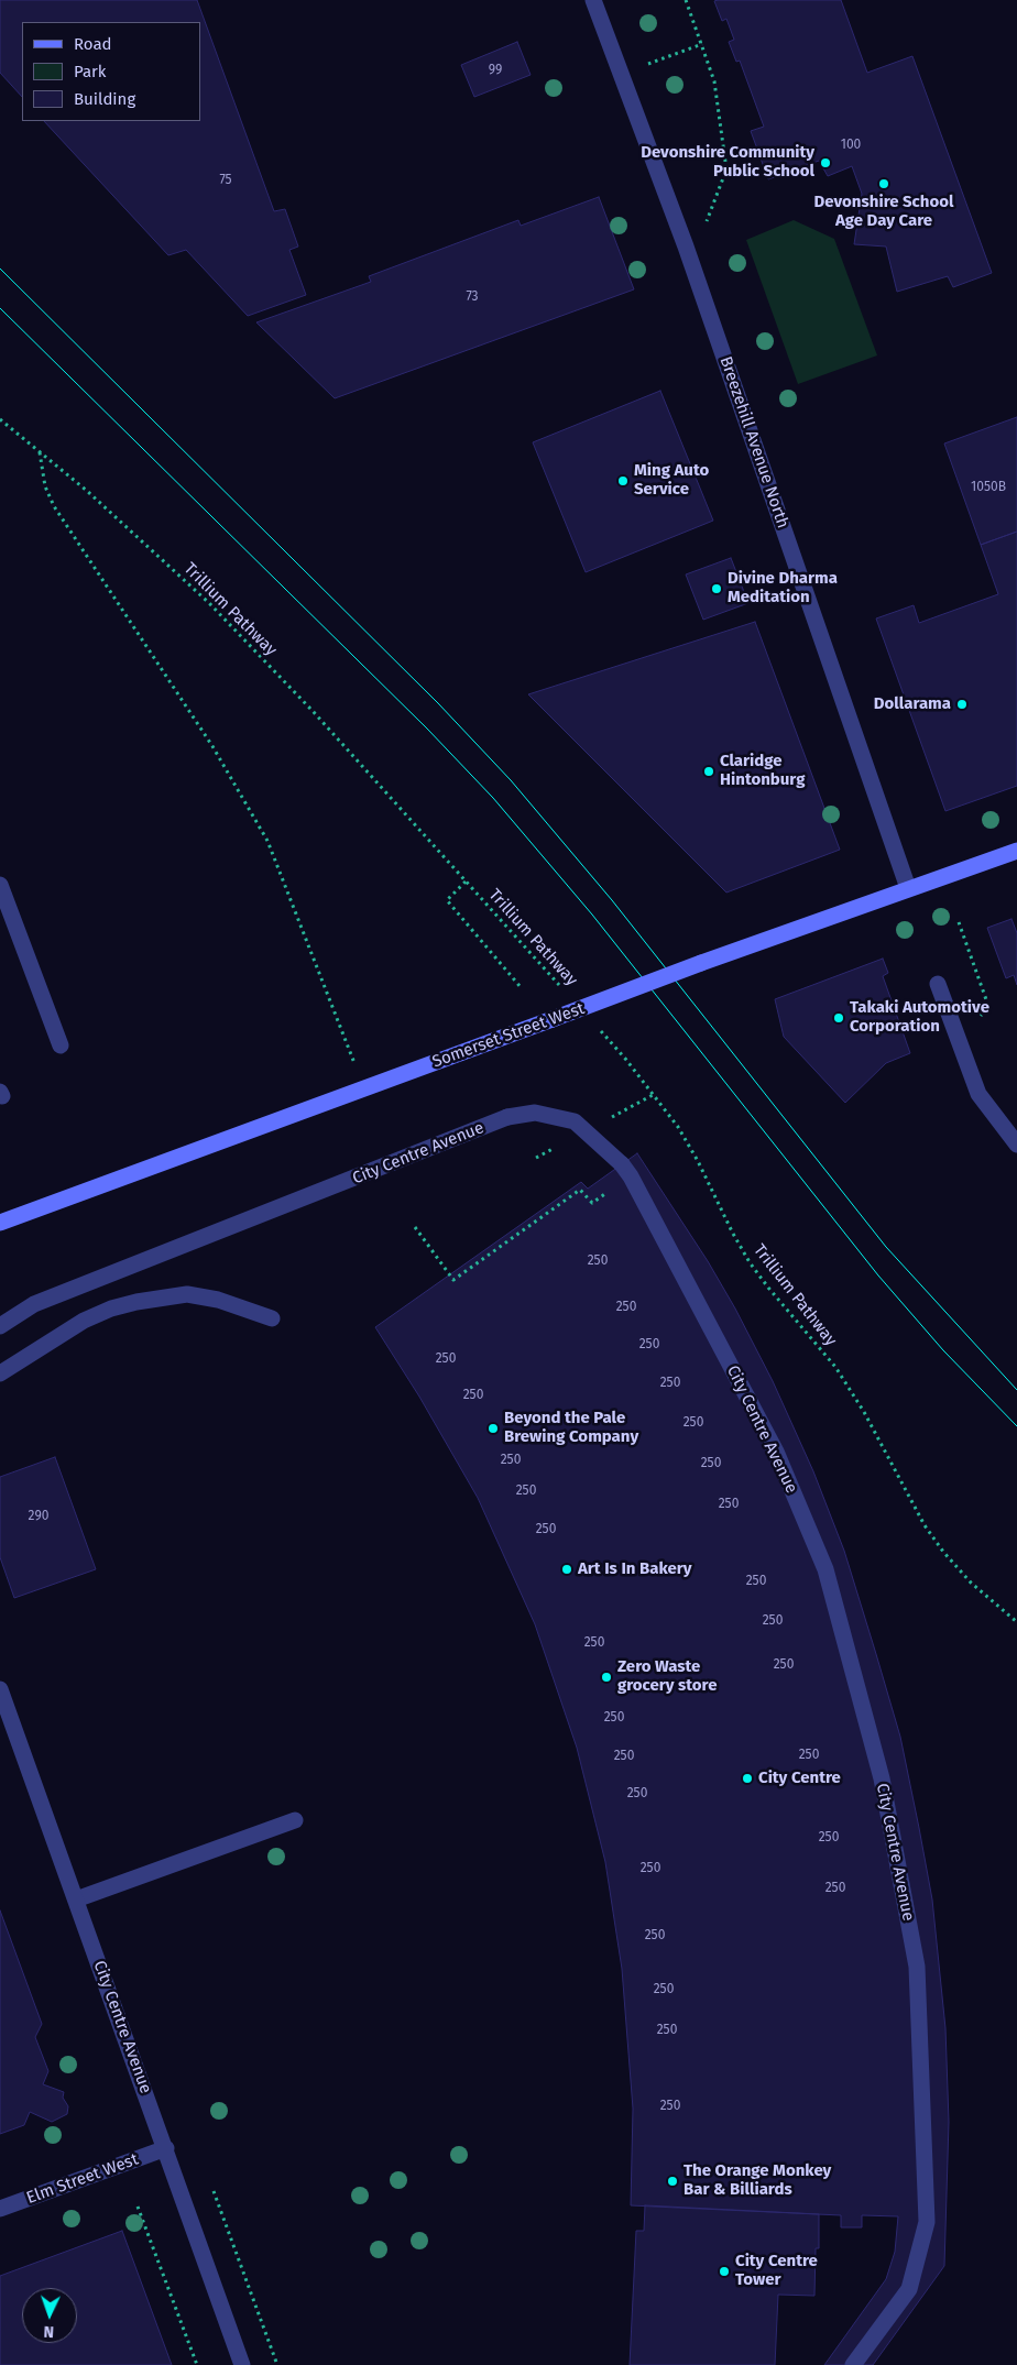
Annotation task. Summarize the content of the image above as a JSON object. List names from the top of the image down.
{
  "streets": {
    "main road": ["Somerset Street West"],
    "street": ["Breezehill Avenue North", "City Centre Avenue", "Elm Street West"],
    "path": ["Trillium Pathway"]
  },
  "crossings": [
    ["Breezehill Avenue North", "Somerset Street West"],
    ["City Centre Avenue", "Elm Street West"]
  ],
  "places": [
    "Devonshire Community Public School",
    "Devonshire School Age Day Care",
    "Ming Auto Service",
    "Divine Dharma Meditation",
    "Dollarama",
    "Claridge Hintonburg",
    "Takaki Automotive Corporation",
    "Beyond the Pale Brewing Company",
    "Art Is In Bakery",
    "Zero Waste grocery store",
    "City Centre",
    "The Orange Monkey Bar & Billiards",
    "City Centre Tower"
  ],
  "house_numbers": [
    "99",
    "100",
    "75",
    "73",
    "1050B",
    "250",
    "250",
    "250",
    "250",
    "250",
    "250",
    "250",
    "250",
    "250",
    "250",
    "250",
    "290",
    "250",
    "250",
    "250",
    "250",
    "250",
    "250",
    "250",
    "250",
    "250",
    "250",
    "250",
    "250",
    "250",
    "250",
    "250",
    "250"
  ],
  "legend": ["Road", "Park", "Building"],
  "north": "bottom"
}
